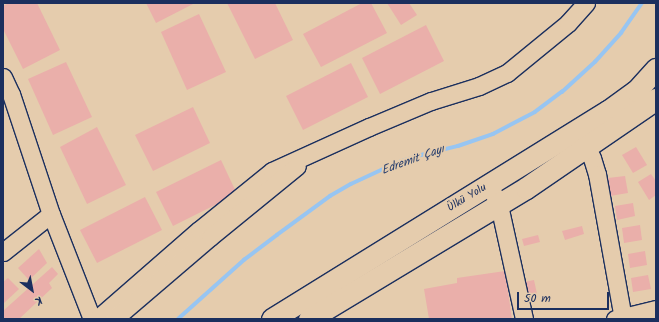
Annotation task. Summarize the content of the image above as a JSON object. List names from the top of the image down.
{
  "streets": {
    "main road": ["Ülkü Yolu"]
  },
  "water": ["Edremit Çayı"],
  "scale_bar": "50 m",
  "north": "bottom right"
}
